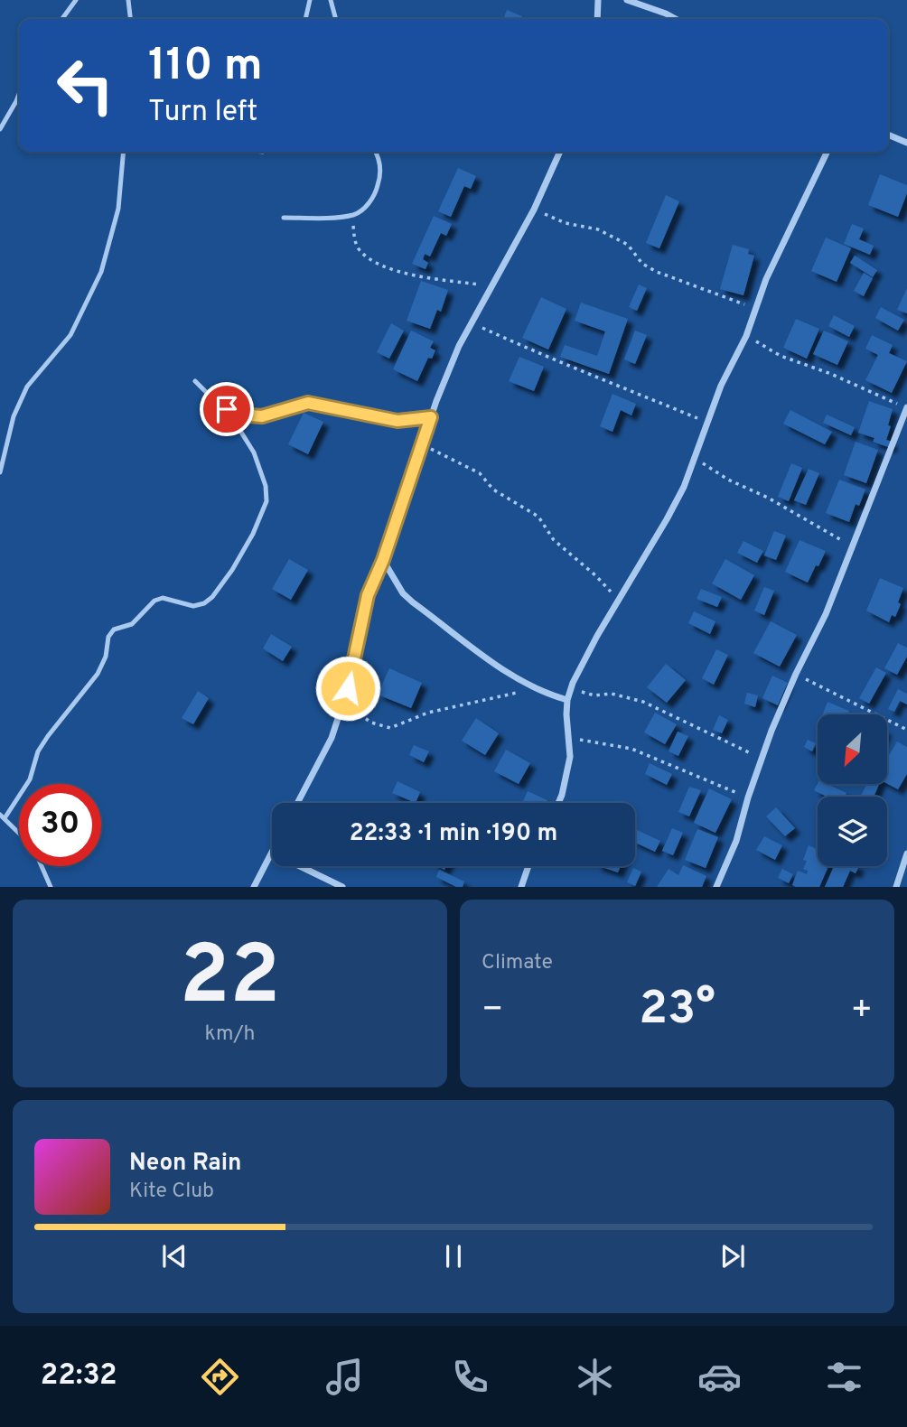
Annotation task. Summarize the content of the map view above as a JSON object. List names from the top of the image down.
{
  "north": "bottom left",
  "page": {
    "turn": ["110 m", "Turn left"],
    "limit": "30",
    "trip": "22:33 · 1 min · 190 m",
    "tile": [
      ["22", "km/h"],
      "Climate"
    ],
    "heat": ["−", "23°", "+"],
    "song": ["Neon Rain", "Kite Club"],
    "tabs": "22:32"
  }
}
